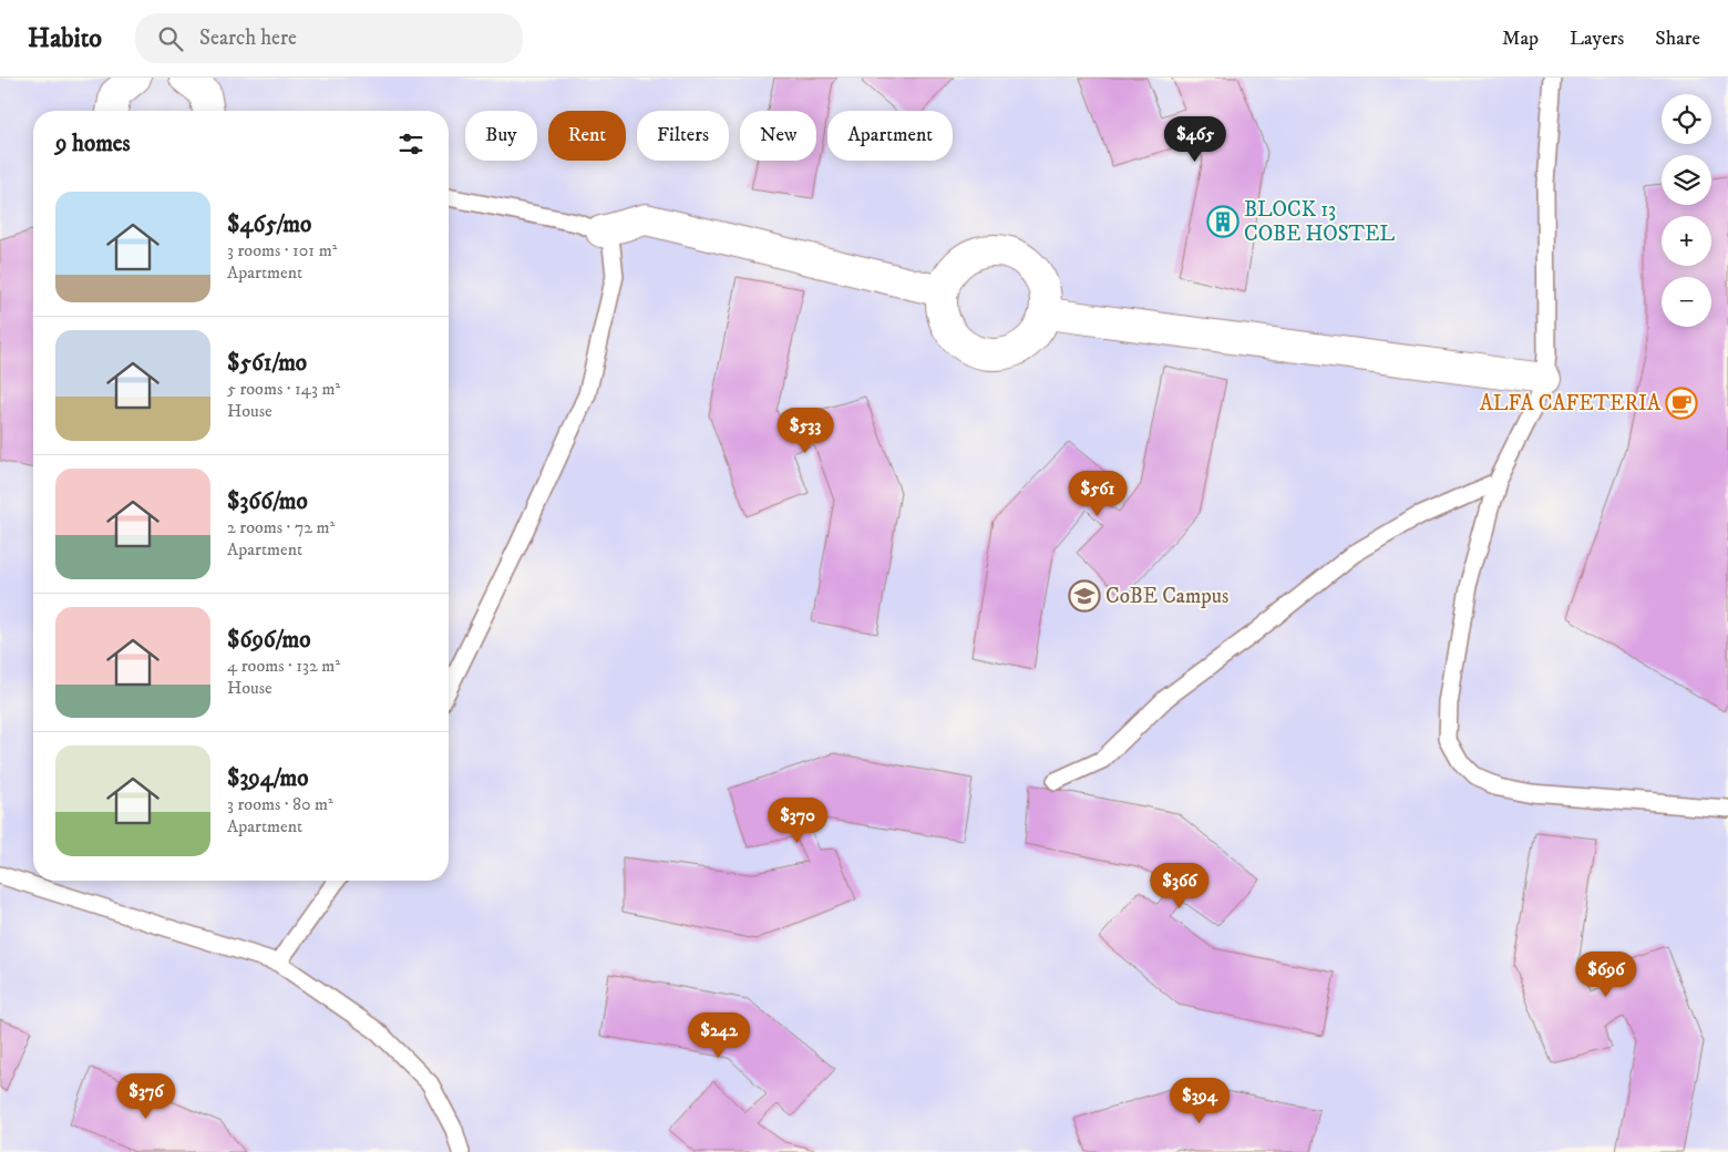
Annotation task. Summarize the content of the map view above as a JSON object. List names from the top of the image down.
{
  "places": {
    "building": ["BLOCK 13 COBE HOSTEL"],
    "cafe": ["ALFA CAFETERIA"],
    "school or university": ["CoBE Campus"]
  },
  "page": {
    "header": "Habito",
    "search": "Search here",
    "nav": ["Map", "Layers", "Share"],
    "map_buttons": ["+", "−"],
    "chip": [
      "Buy",
      "Rent",
      "Filters",
      "New",
      "Apartment"
    ],
    "heading": "9 homes",
    "price": [
      "$465",
      "$533",
      "$561",
      "$370",
      "$366",
      "$696",
      "$242",
      "$376",
      "$394"
    ],
    "list": [
      {
        "name": "$465/mo",
        "note": "3 rooms · 101 m² · Apartment"
      },
      {
        "name": "$561/mo",
        "note": "5 rooms · 143 m² · House"
      },
      {
        "name": "$366/mo",
        "note": "2 rooms · 72 m² · Apartment"
      },
      {
        "name": "$696/mo",
        "note": "4 rooms · 132 m² · House"
      },
      {
        "name": "$394/mo",
        "note": "3 rooms · 80 m² · Apartment"
      }
    ]
  }
}
